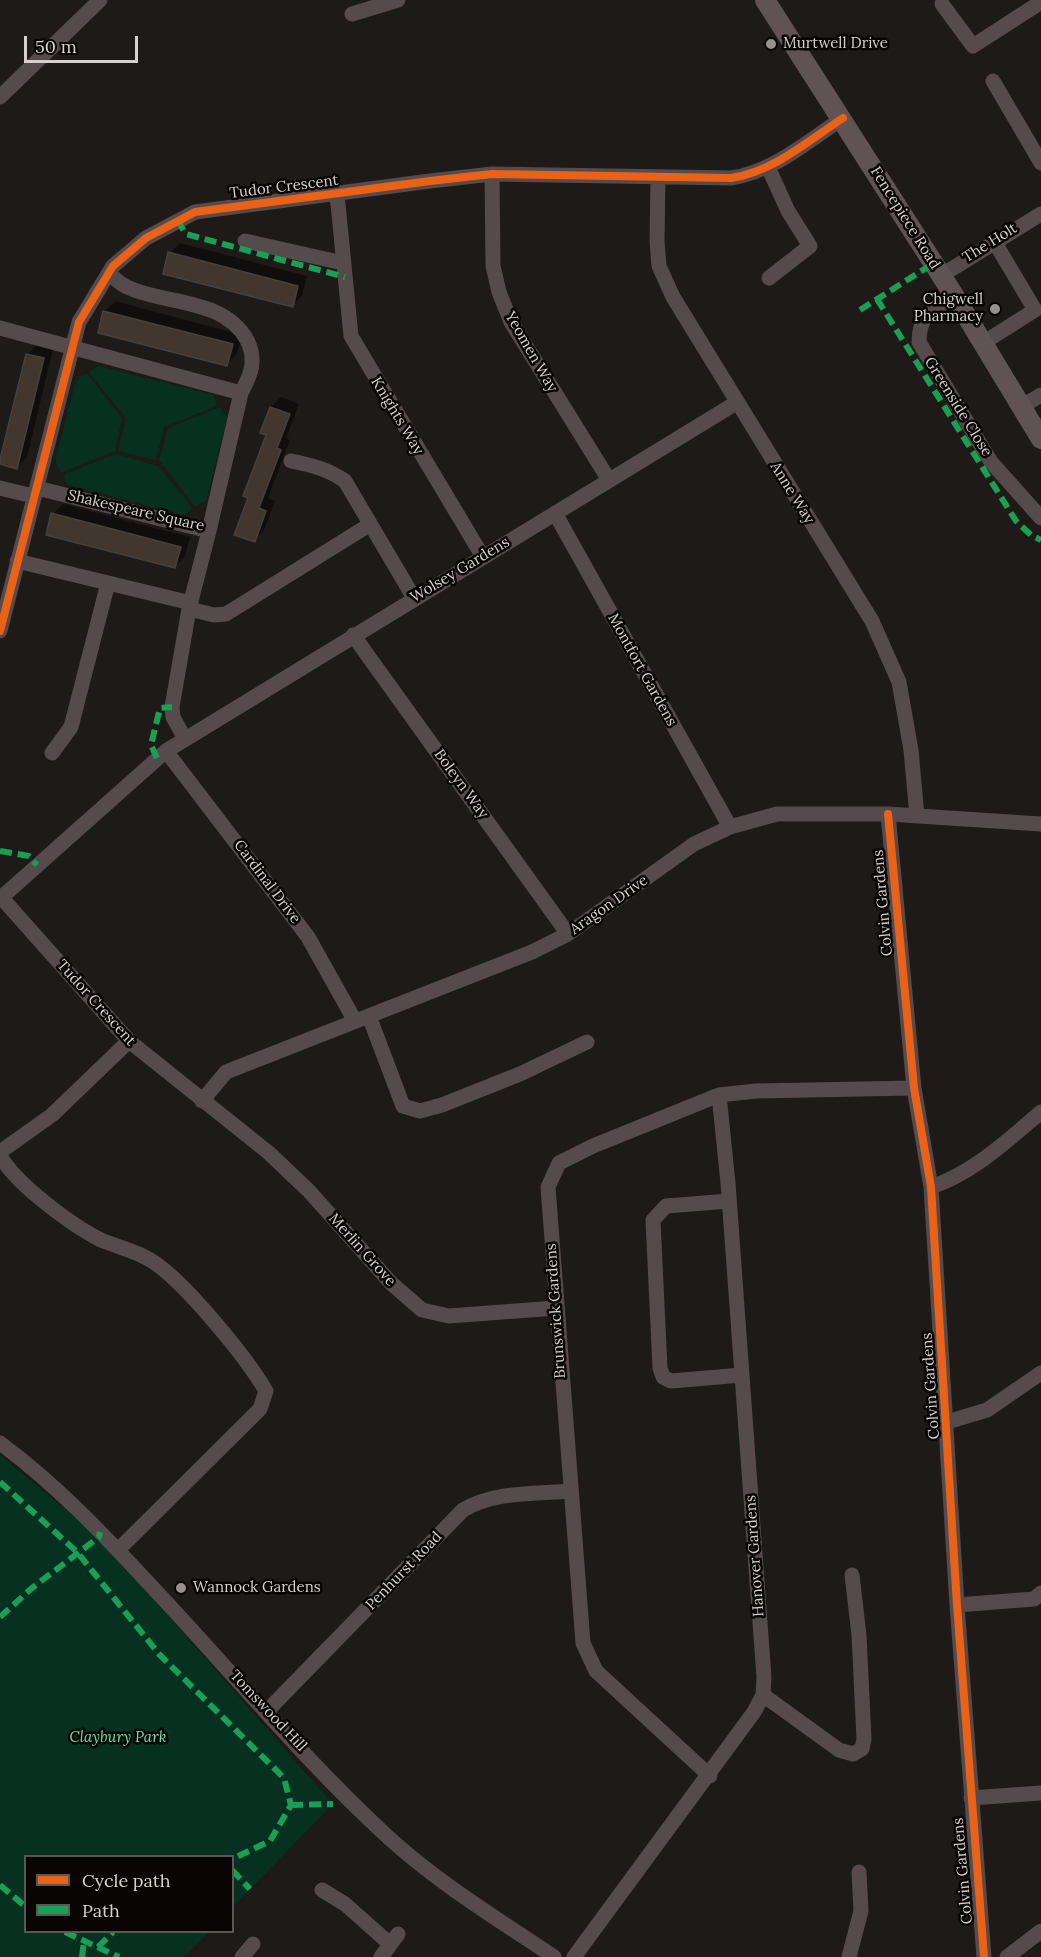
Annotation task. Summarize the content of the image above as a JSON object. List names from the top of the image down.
{
  "streets": {
    "main road": ["Fencepiece Road"],
    "street": [
      "Tudor Crescent",
      "The Holt",
      "Yeomen Way",
      "Greenside Close",
      "Knights Way",
      "Anne Way",
      "Shakespeare Square",
      "Wolsey Gardens",
      "Montfort Gardens",
      "Boleyn Way",
      "Cardinal Drive",
      "Colvin Gardens",
      "Aragon Drive",
      "Merlin Grove",
      "Brunswick Gardens",
      "Hanover Gardens",
      "Penhurst Road",
      "Tomswood Hill"
    ]
  },
  "crossings": [
    ["Tudor Crescent", "Fencepiece Road"],
    ["Tudor Crescent", "Yeomen Way"],
    ["Tudor Crescent", "Knights Way"],
    ["Tudor Crescent", "Anne Way"],
    ["Tudor Crescent", "Shakespeare Square"],
    ["Tudor Crescent", "Wolsey Gardens"],
    ["Tudor Crescent", "Aragon Drive"],
    ["Tudor Crescent", "Merlin Grove"],
    ["Fencepiece Road", "The Holt"],
    ["Fencepiece Road", "Greenside Close"],
    ["Yeomen Way", "Wolsey Gardens"],
    ["Knights Way", "Wolsey Gardens"],
    ["Anne Way", "Wolsey Gardens"],
    ["Anne Way", "Aragon Drive"],
    ["Wolsey Gardens", "Montfort Gardens"],
    ["Wolsey Gardens", "Boleyn Way"],
    ["Wolsey Gardens", "Cardinal Drive"],
    ["Montfort Gardens", "Aragon Drive"],
    ["Boleyn Way", "Aragon Drive"],
    ["Cardinal Drive", "Aragon Drive"],
    ["Colvin Gardens", "Aragon Drive"],
    ["Colvin Gardens", "Brunswick Gardens"],
    ["Aragon Drive", "Merlin Grove"],
    ["Merlin Grove", "Brunswick Gardens"],
    ["Brunswick Gardens", "Hanover Gardens"],
    ["Brunswick Gardens", "Penhurst Road"],
    ["Penhurst Road", "Tomswood Hill"]
  ],
  "parks": ["Claybury Park"],
  "places": ["Murtwell Drive", "Chigwell Pharmacy", "Wannock Gardens"],
  "legend": ["Cycle path", "Path"],
  "scale_bar": "50 m"
}
